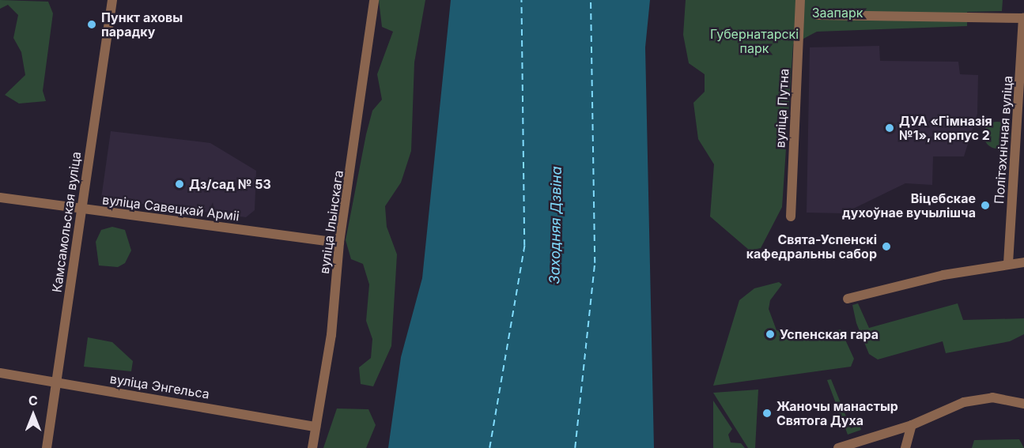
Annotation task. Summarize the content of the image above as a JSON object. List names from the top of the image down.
{
  "streets": {
    "street": [
      "вуліца Путна",
      "Політэхнічная вуліца",
      "вуліца Савецкай Арміі",
      "Камсамольская вуліца",
      "вуліца Ільінскага",
      "вуліца Энгельса"
    ]
  },
  "crossings": [
    ["вуліца Савецкай Арміі", "Камсамольская вуліца"],
    ["вуліца Савецкай Арміі", "вуліца Ільінскага"],
    ["Камсамольская вуліца", "вуліца Энгельса"],
    ["вуліца Ільінскага", "вуліца Энгельса"]
  ],
  "water": ["Заходняя Дзвіна"],
  "parks": ["Заапарк", "Губернатарскі парк"],
  "places": [
    "Пункт аховы парадку",
    "ДУА «Гімназія №1», корпус 2",
    "Дз/сад № 53",
    "Віцебскае духоўнае вучылішча",
    "Свята-Успенскі кафедральны сабор",
    "Успенская гара",
    "Жаночы манастыр Святога Духа"
  ],
  "north": "top"
}
